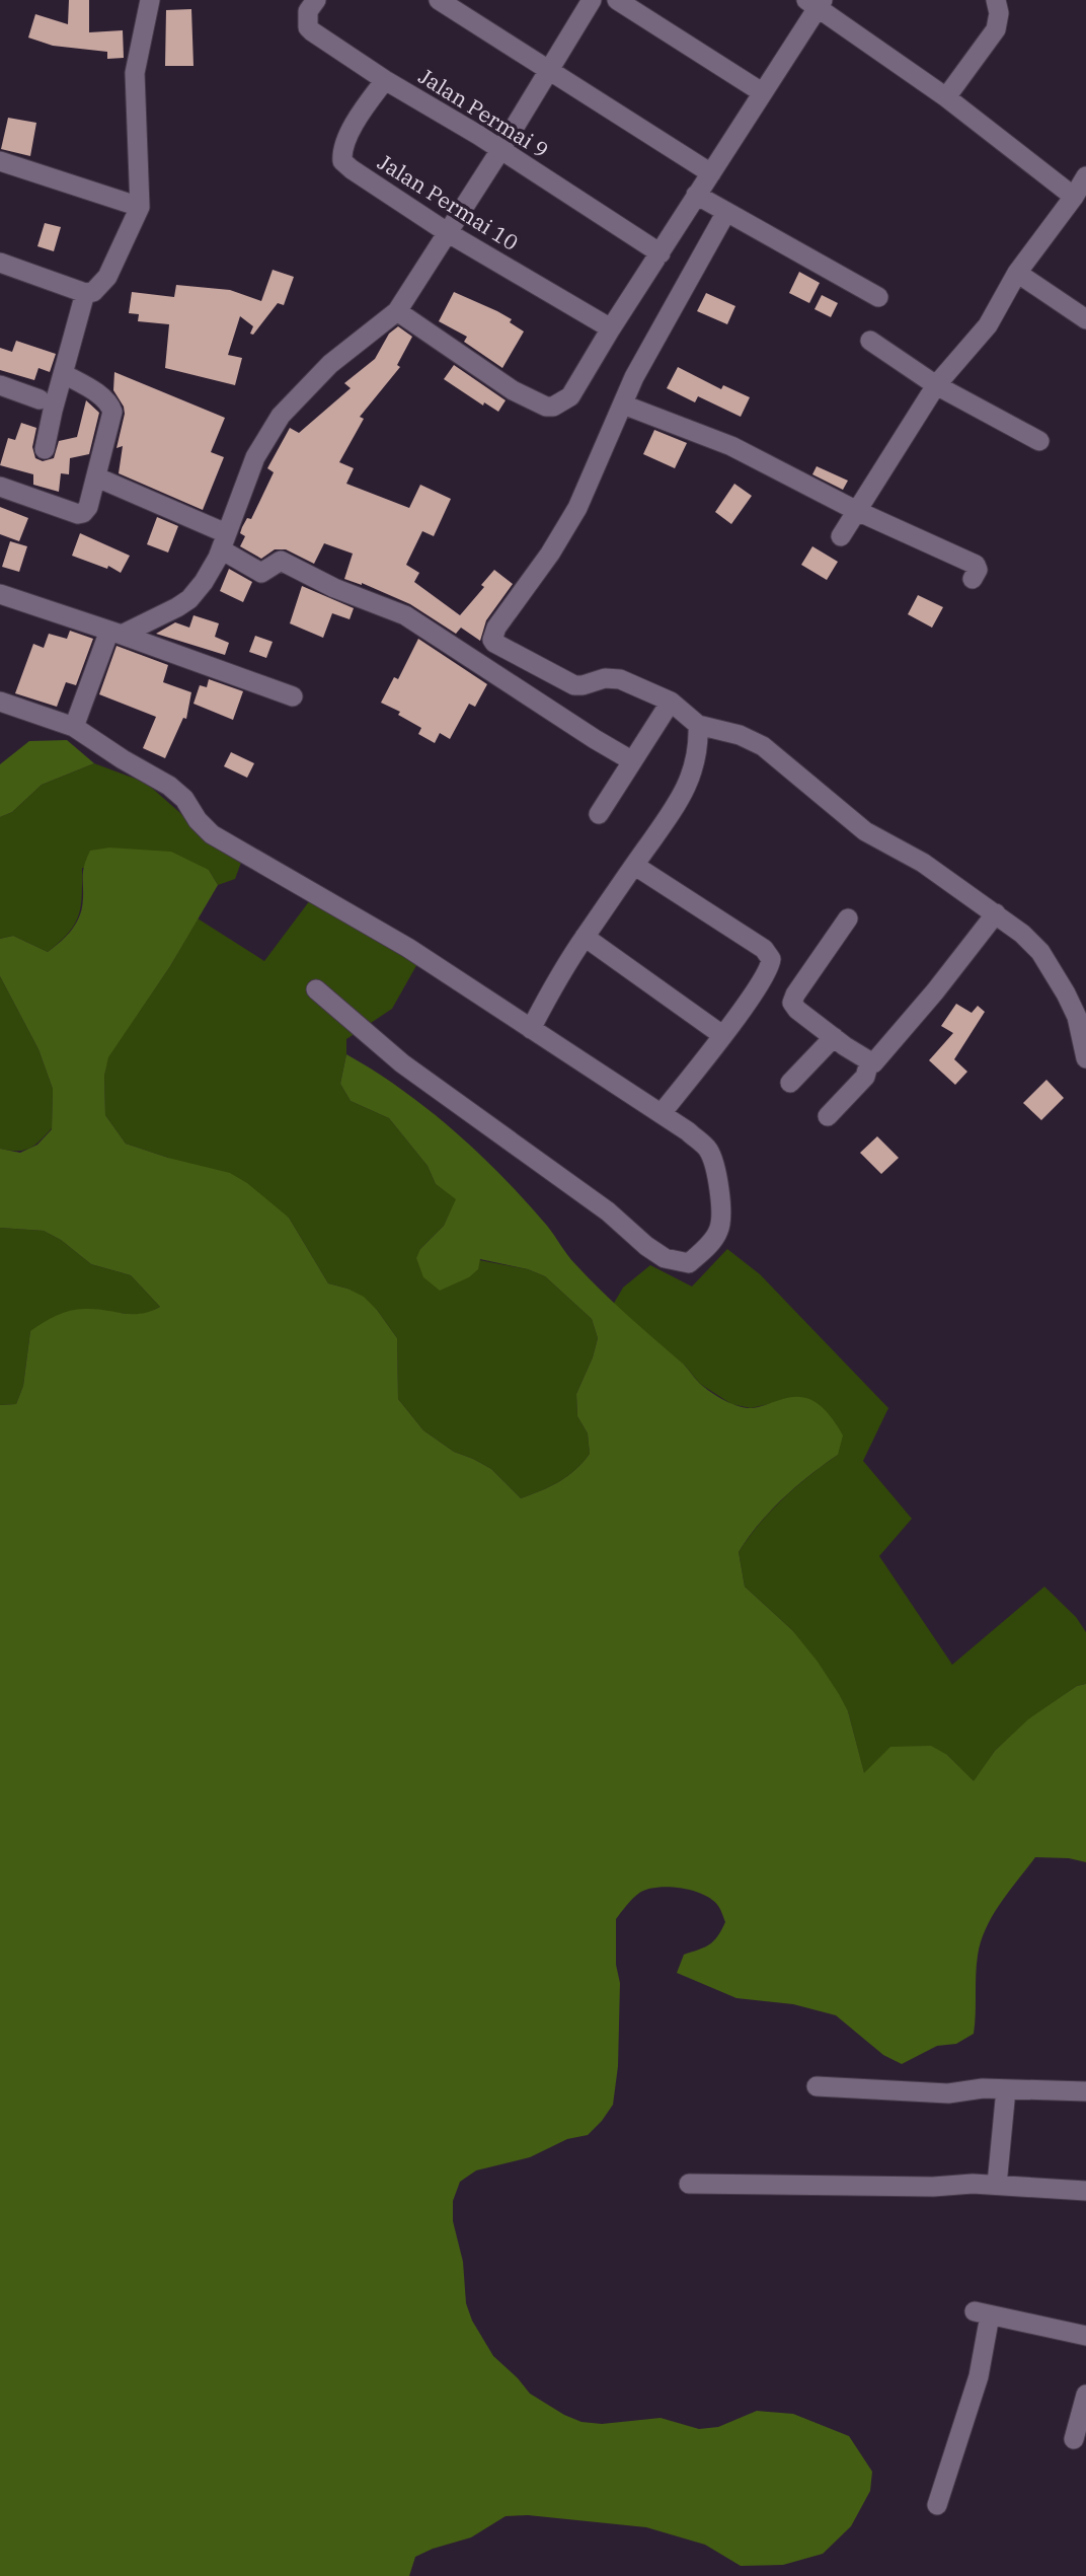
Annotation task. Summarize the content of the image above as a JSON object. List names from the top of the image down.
{
  "streets": {
    "street": ["Jalan Permai 9", "Jalan Permai 10"]
  },
  "crossings": [
    ["Jalan Permai 9", "Jalan Permai 10"]
  ]
}
